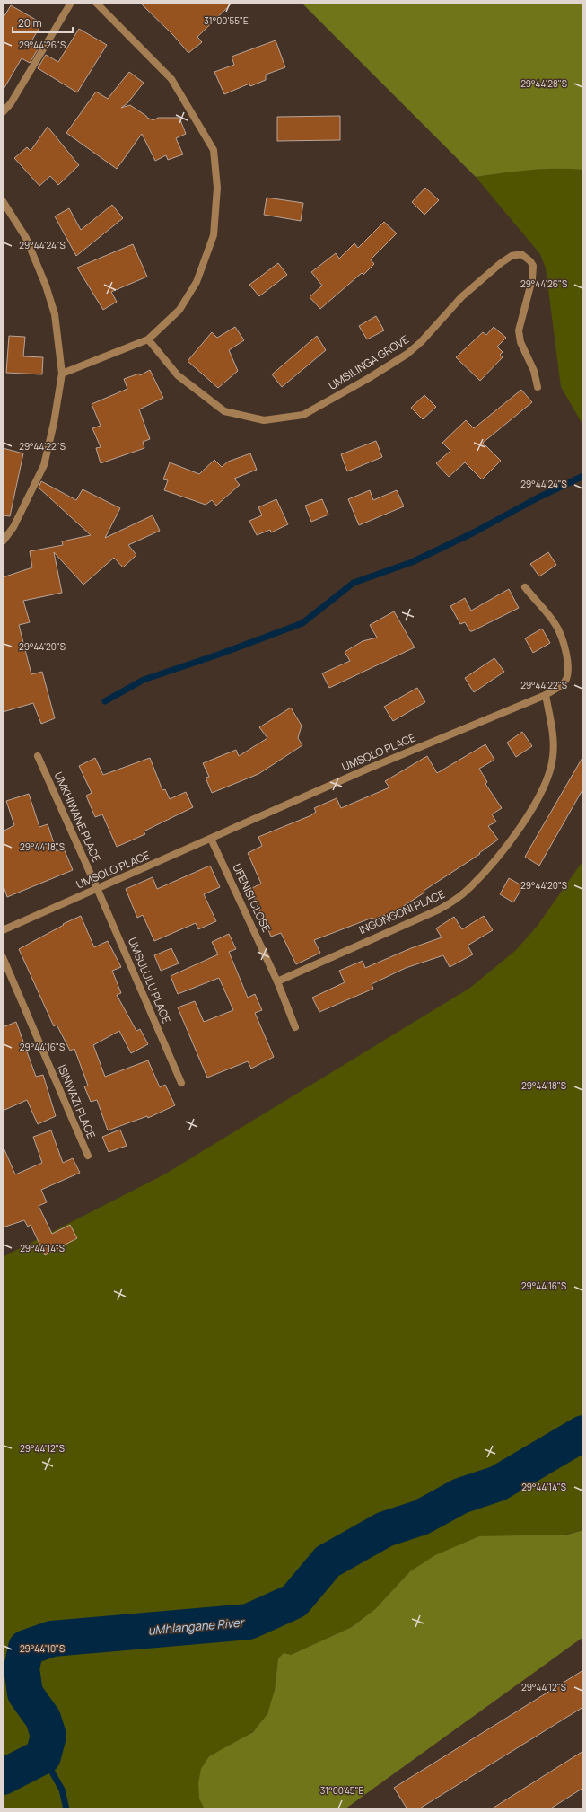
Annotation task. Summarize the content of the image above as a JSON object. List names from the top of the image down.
{
  "streets": {
    "street": [
      "UMSILINGA GROVE",
      "UMSOLO PLACE",
      "UMKHIWANE PLACE",
      "UFENISI CLOSE",
      "INGONGONI PLACE",
      "UMSULULU PLACE",
      "ISINWAZI PLACE"
    ]
  },
  "crossings": [
    ["UMSOLO PLACE", "UMKHIWANE PLACE"],
    ["UMSOLO PLACE", "UFENISI CLOSE"],
    ["UMSOLO PLACE", "INGONGONI PLACE"],
    ["UMSOLO PLACE", "UMSULULU PLACE"],
    ["UMKHIWANE PLACE", "UMSULULU PLACE"],
    ["UFENISI CLOSE", "INGONGONI PLACE"]
  ],
  "water": ["uMhlangane River"],
  "scale_bar": "20 m",
  "coordinates": [
    "31°00'55\"E",
    "29°44'26\"S",
    "29°44'28\"S",
    "29°44'24\"S",
    "29°44'22\"S",
    "29°44'20\"S",
    "29°44'18\"S",
    "29°44'16\"S",
    "29°44'14\"S",
    "29°44'12\"S",
    "29°44'10\"S",
    "31°00'45\"E"
  ]
}
